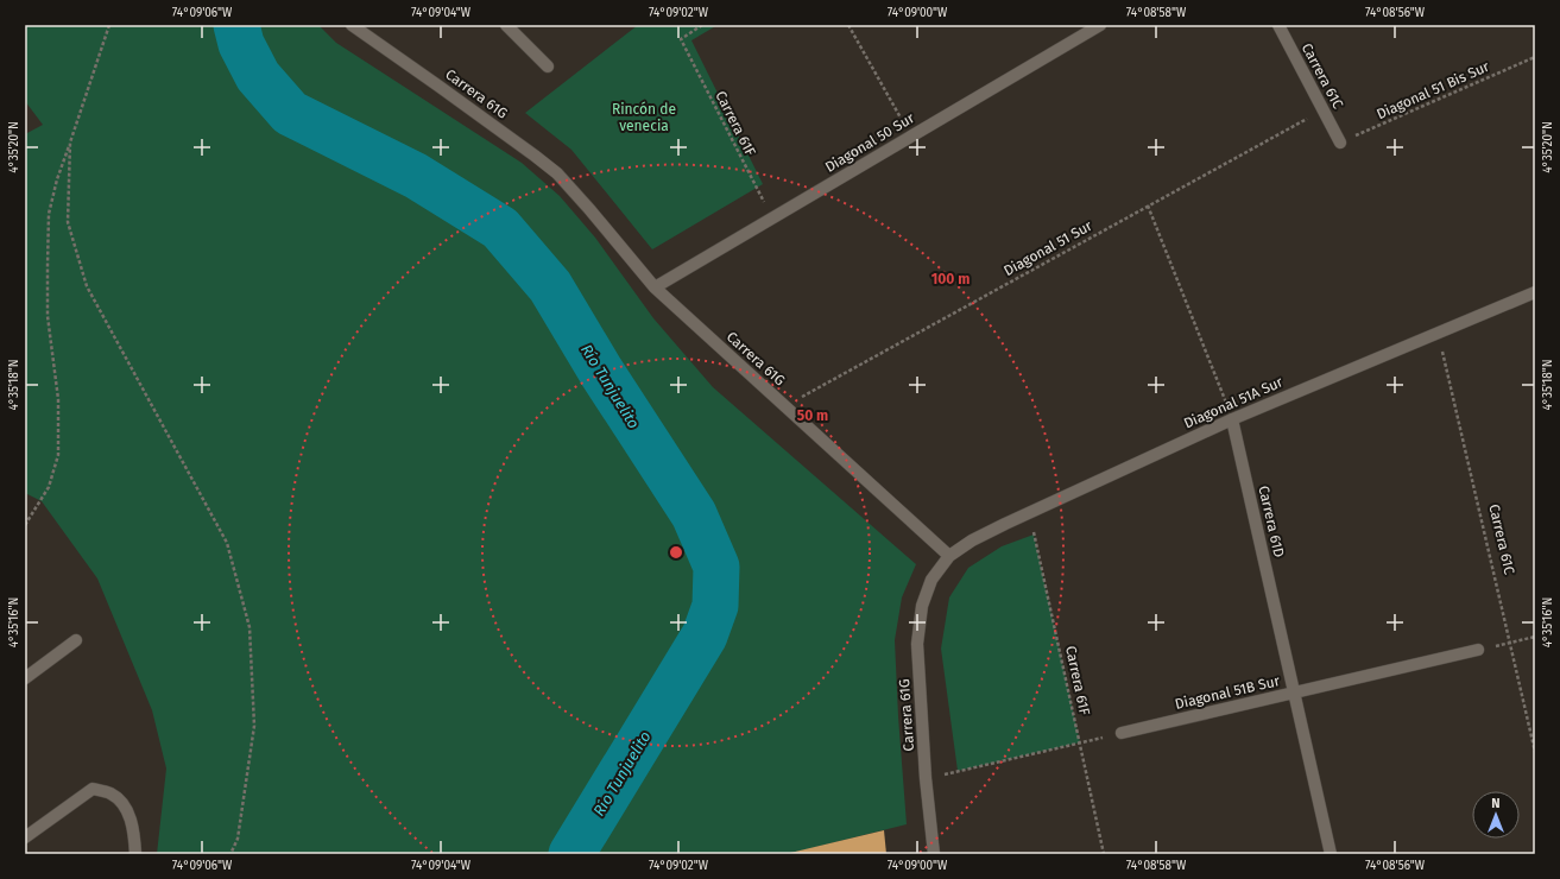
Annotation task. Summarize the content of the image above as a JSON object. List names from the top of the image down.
{
  "streets": {
    "street": [
      "Carrera 61C",
      "Carrera 61G",
      "Diagonal 50 Sur",
      "Diagonal 51A Sur",
      "Carrera 61D",
      "Diagonal 51B Sur"
    ],
    "path": ["Diagonal 51 Bis Sur", "Carrera 61F", "Diagonal 51 Sur"]
  },
  "crossings": [
    ["Carrera 61C", "Diagonal 51 Bis Sur"],
    ["Carrera 61C", "Diagonal 51 Sur"],
    ["Carrera 61C", "Diagonal 51A Sur"],
    ["Carrera 61G", "Diagonal 50 Sur"],
    ["Carrera 61G", "Diagonal 51 Sur"],
    ["Carrera 61G", "Diagonal 51A Sur"],
    ["Carrera 61F", "Diagonal 50 Sur"],
    ["Carrera 61F", "Diagonal 51A Sur"],
    ["Diagonal 51A Sur", "Carrera 61D"],
    ["Carrera 61D", "Diagonal 51B Sur"]
  ],
  "water": ["Río Tunjuelito"],
  "parks": ["Rincón de venecia"],
  "north": "top",
  "coordinates": [
    "74°09'06\"W",
    "74°09'04\"W",
    "74°09'02\"W",
    "74°09'00\"W",
    "74°08'58\"W",
    "74°08'56\"W",
    "4°35'20\"N",
    "4°35'18\"N",
    "4°35'16\"N"
  ],
  "rings": ["100 m", "50 m"]
}
